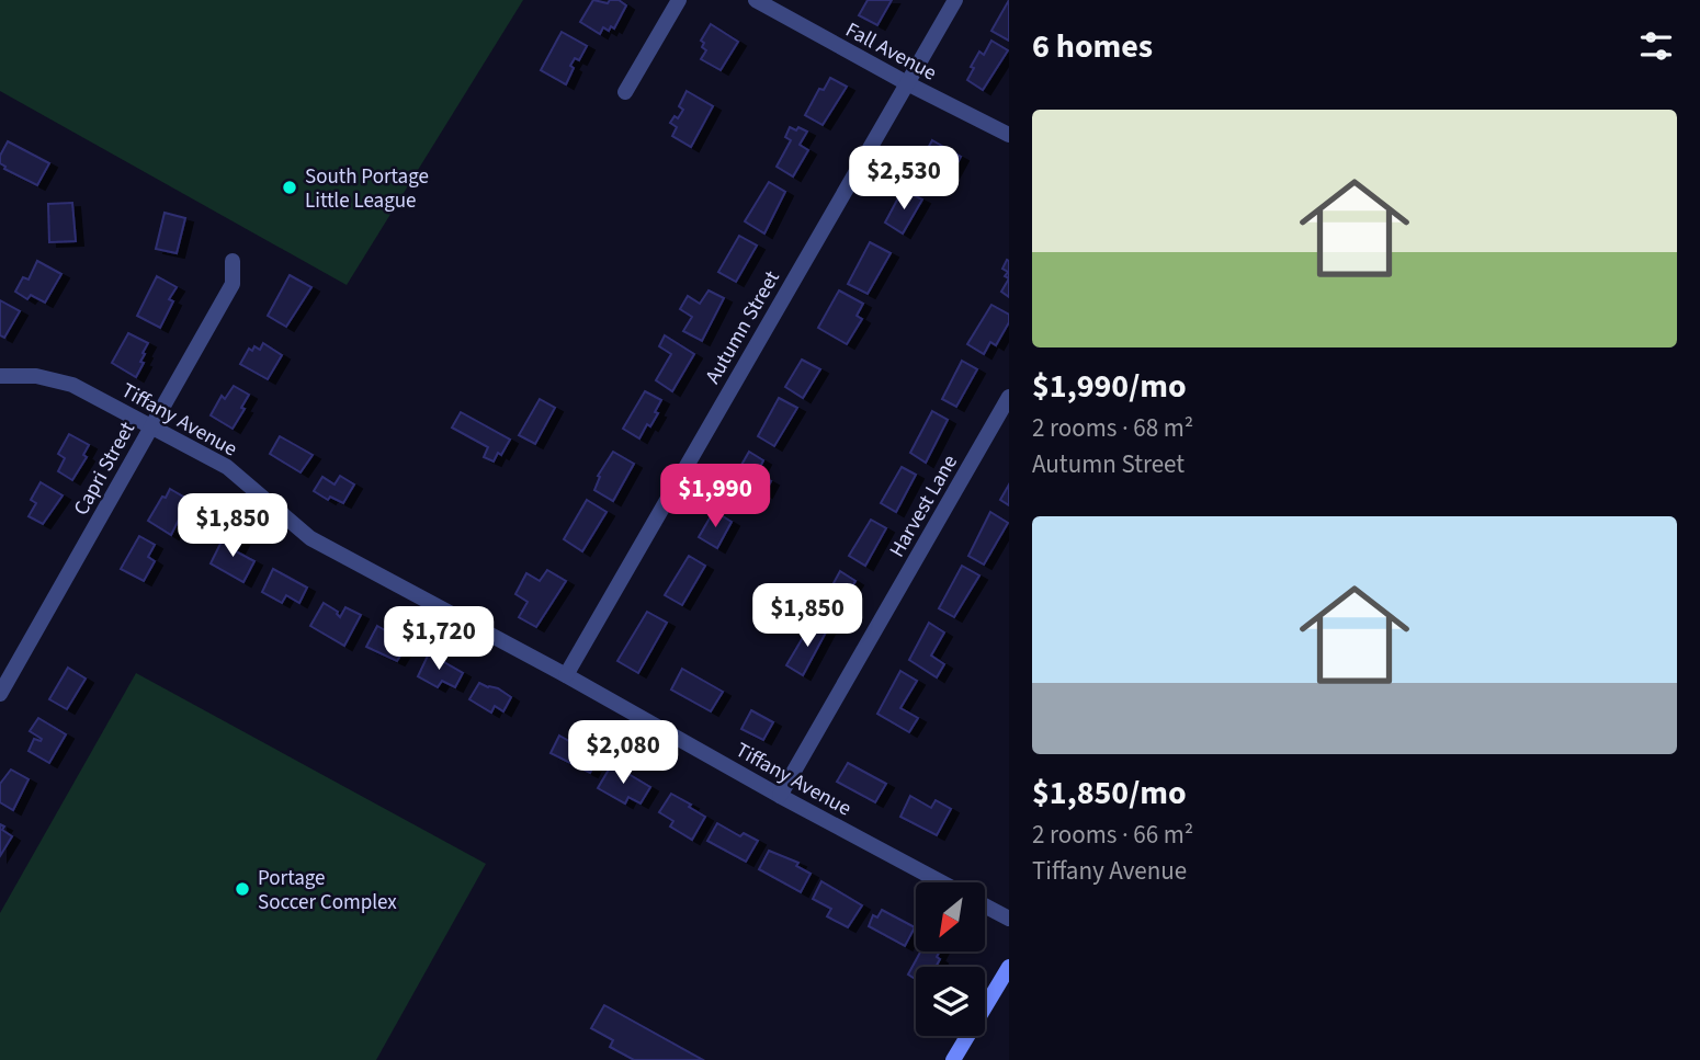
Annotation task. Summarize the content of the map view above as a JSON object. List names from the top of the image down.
{
  "streets": {
    "street": [
      "Fall Avenue",
      "Autumn Street",
      "Tiffany Avenue",
      "Capri Street",
      "Harvest Lane"
    ]
  },
  "crossings": [
    ["Fall Avenue", "Autumn Street"],
    ["Autumn Street", "Tiffany Avenue"],
    ["Tiffany Avenue", "Capri Street"],
    ["Tiffany Avenue", "Harvest Lane"]
  ],
  "places": ["South Portage Little League", "Portage Soccer Complex"],
  "north": "bottom left",
  "page": {
    "heading": "6 homes",
    "list": [
      {
        "name": "$1,990/mo",
        "note": "2 rooms · 68 m² · Autumn Street"
      },
      {
        "name": "$1,850/mo",
        "note": "2 rooms · 66 m² · Tiffany Avenue"
      }
    ],
    "price": [
      "$2,530",
      "$1,990",
      "$1,850",
      "$1,850",
      "$1,720",
      "$2,080"
    ]
  }
}
